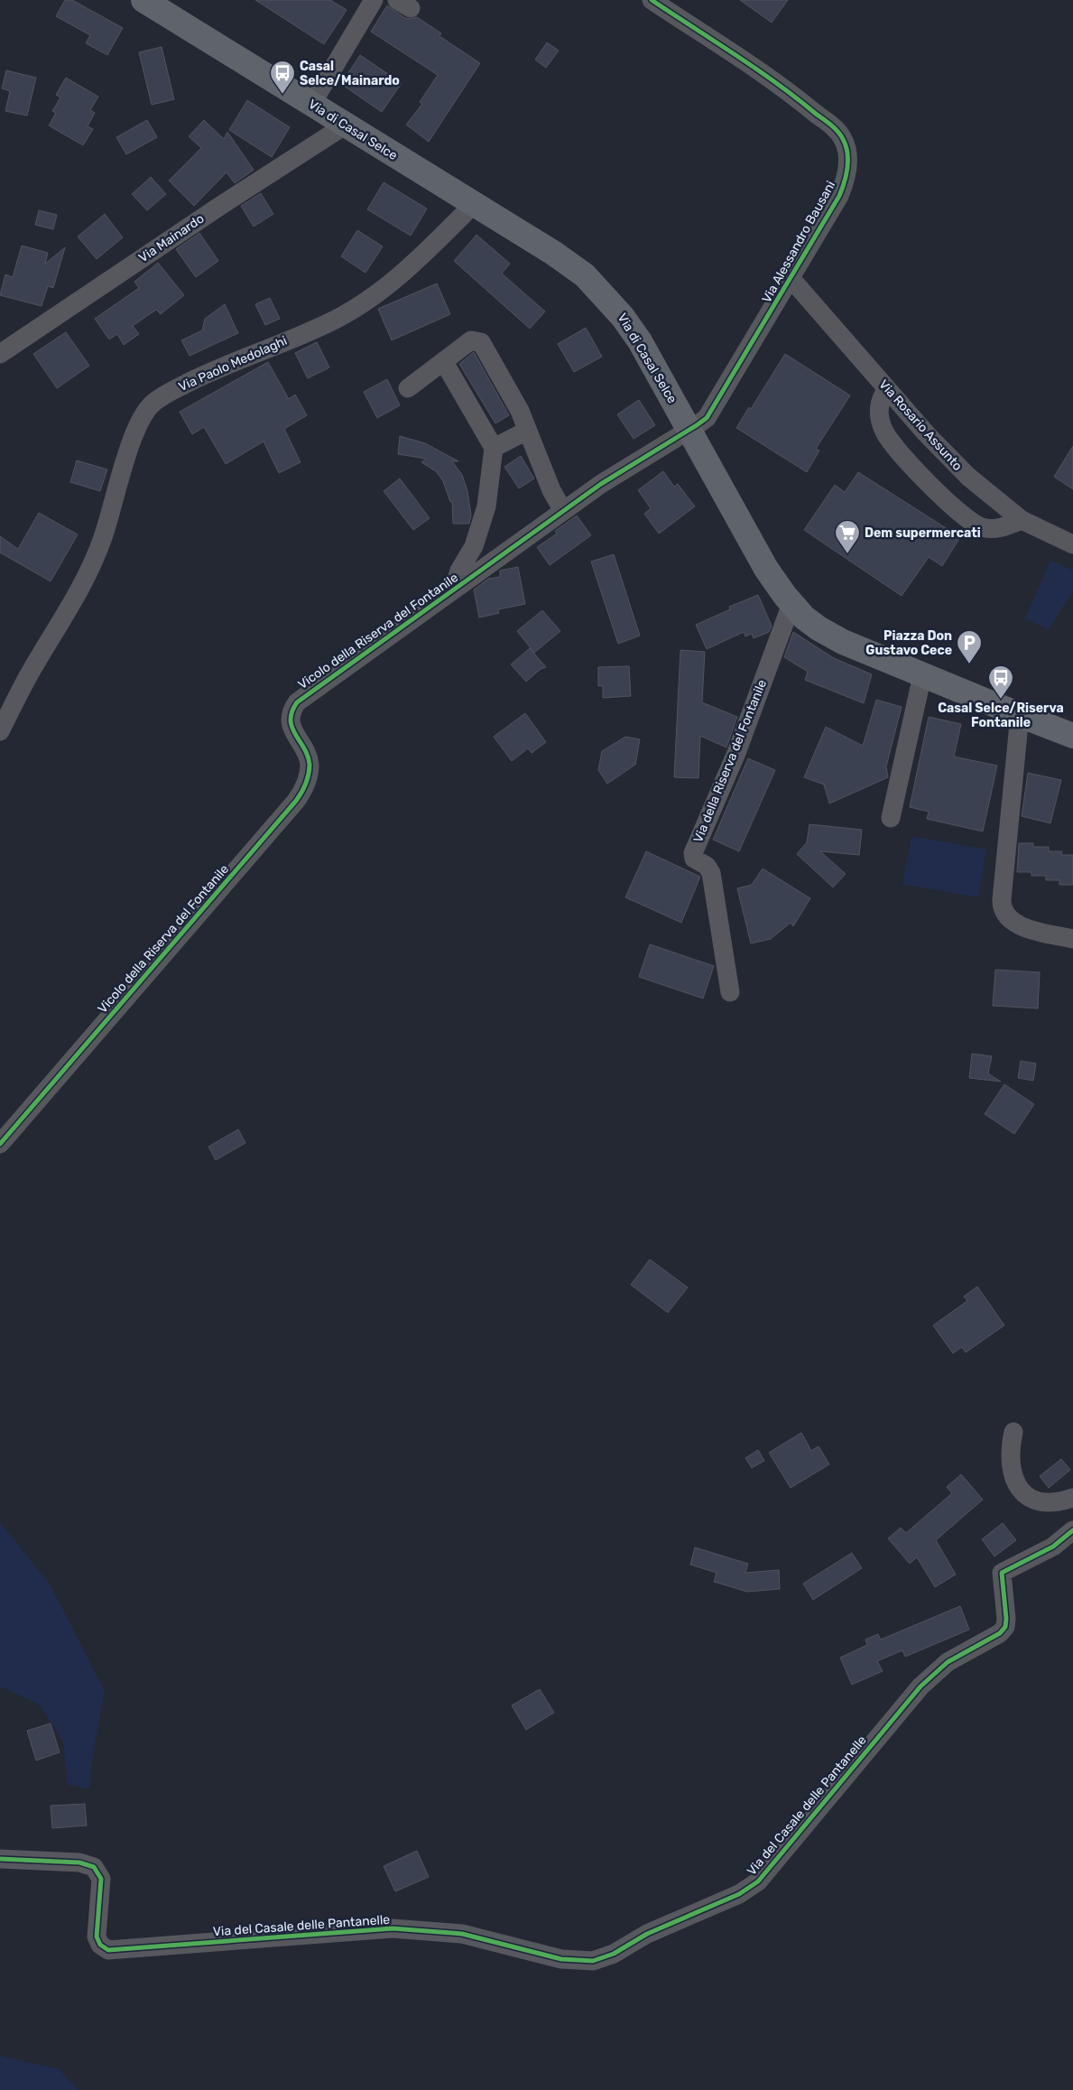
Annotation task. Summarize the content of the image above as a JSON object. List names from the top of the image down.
{
  "streets": {
    "main road": ["Via di Casal Selce"],
    "street": [
      "Via Mainardo",
      "Via Alessandro Bausani",
      "Via Paolo Medolaghi",
      "Via Rosario Assunto",
      "Vicolo della Riserva del Fontanile",
      "Via della Riserva del Fontanile",
      "Via del Casale delle Pantanelle"
    ]
  },
  "crossings": [
    ["Via di Casal Selce", "Via Mainardo"],
    ["Via di Casal Selce", "Via Alessandro Bausani"],
    ["Via di Casal Selce", "Via Paolo Medolaghi"],
    ["Via di Casal Selce", "Vicolo della Riserva del Fontanile"],
    ["Via di Casal Selce", "Via della Riserva del Fontanile"],
    ["Via Alessandro Bausani", "Via Rosario Assunto"],
    ["Via Alessandro Bausani", "Vicolo della Riserva del Fontanile"]
  ],
  "places": {
    "bus stop": ["Casal Selce/Mainardo", "Casal Selce/Riserva Fontanile"],
    "supermarket": ["Dem supermercati"],
    "parking": ["Piazza Don Gustavo Cece"]
  }
}
